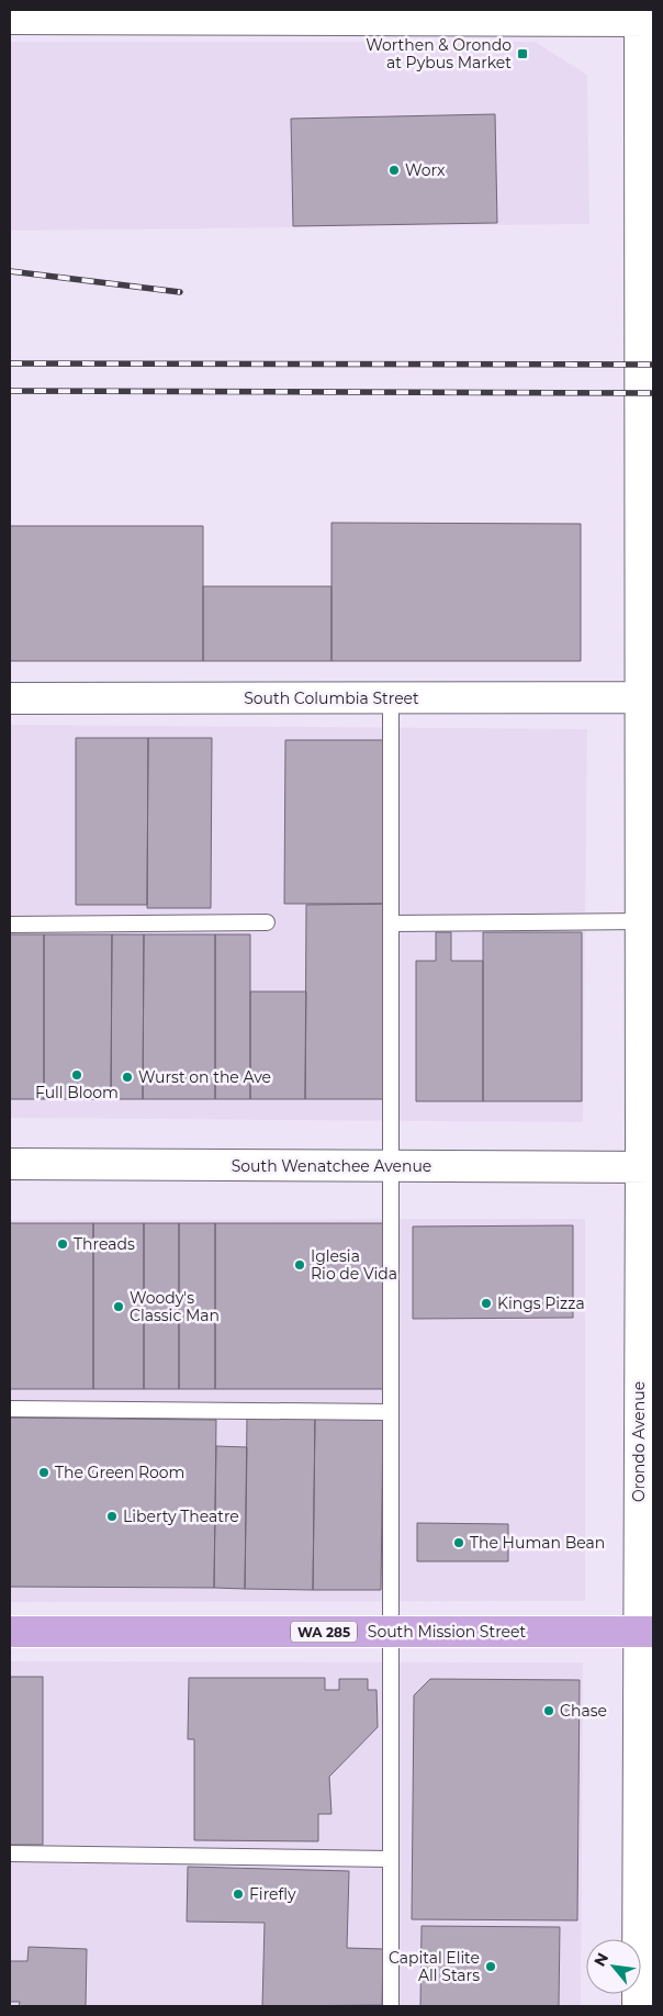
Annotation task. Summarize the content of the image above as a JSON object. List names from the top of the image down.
{
  "streets": {
    "main road": [
      "South Columbia Street",
      "South Wenatchee Avenue",
      "Orondo Avenue",
      "WA 285",
      "South Mission Street"
    ]
  },
  "crossings": [
    ["South Columbia Street", "Orondo Avenue"],
    ["South Wenatchee Avenue", "Orondo Avenue"],
    ["Orondo Avenue", "South Mission Street"]
  ],
  "places": {
    "transit": ["Worthen & Orondo at Pybus Market"],
    "other": [
      "Worx",
      "Full Bloom",
      "Wurst on the Ave",
      "Threads",
      "Iglesia Rio de Vida",
      "Kings Pizza",
      "Woody's Classic Man",
      "The Green Room",
      "Liberty Theatre",
      "The Human Bean",
      "Chase",
      "Firefly",
      "Capital Elite All Stars"
    ]
  },
  "north": "top left"
}
